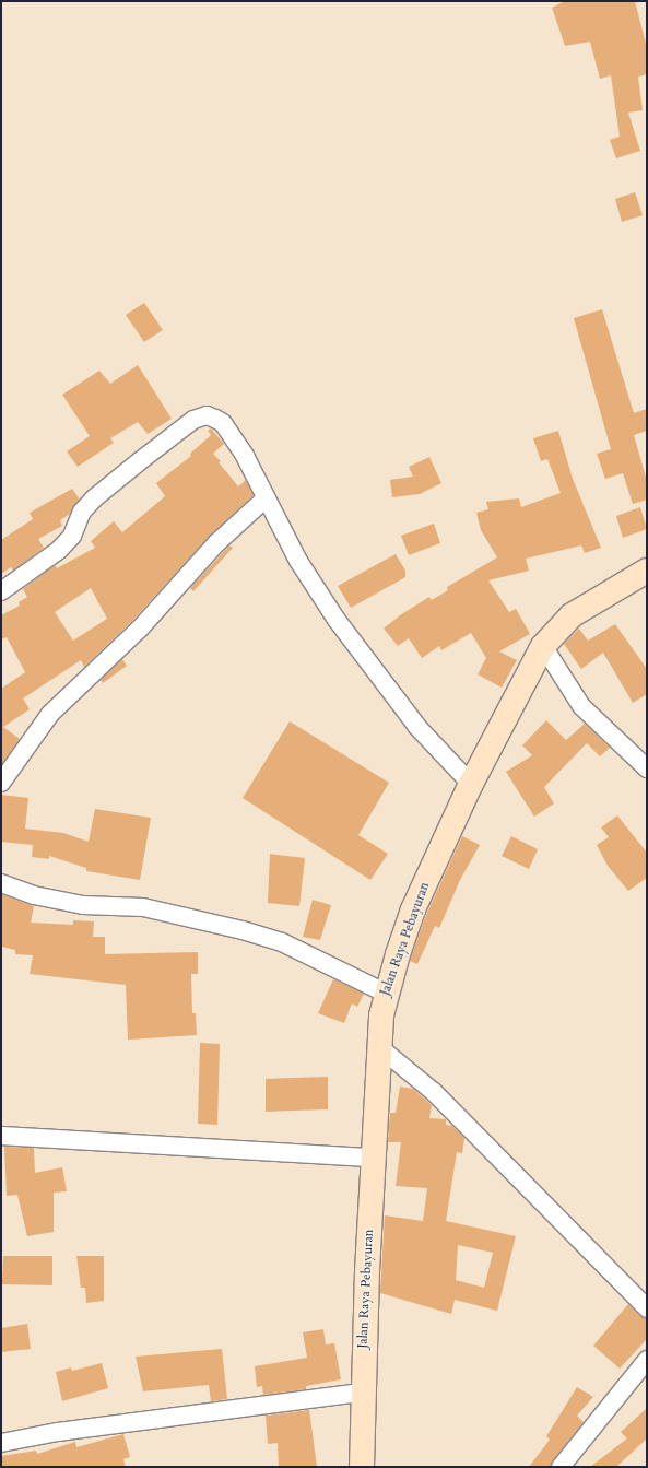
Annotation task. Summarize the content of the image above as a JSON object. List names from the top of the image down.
{
  "streets": {
    "main road": ["Jalan Raya Pebayuran"]
  }
}
